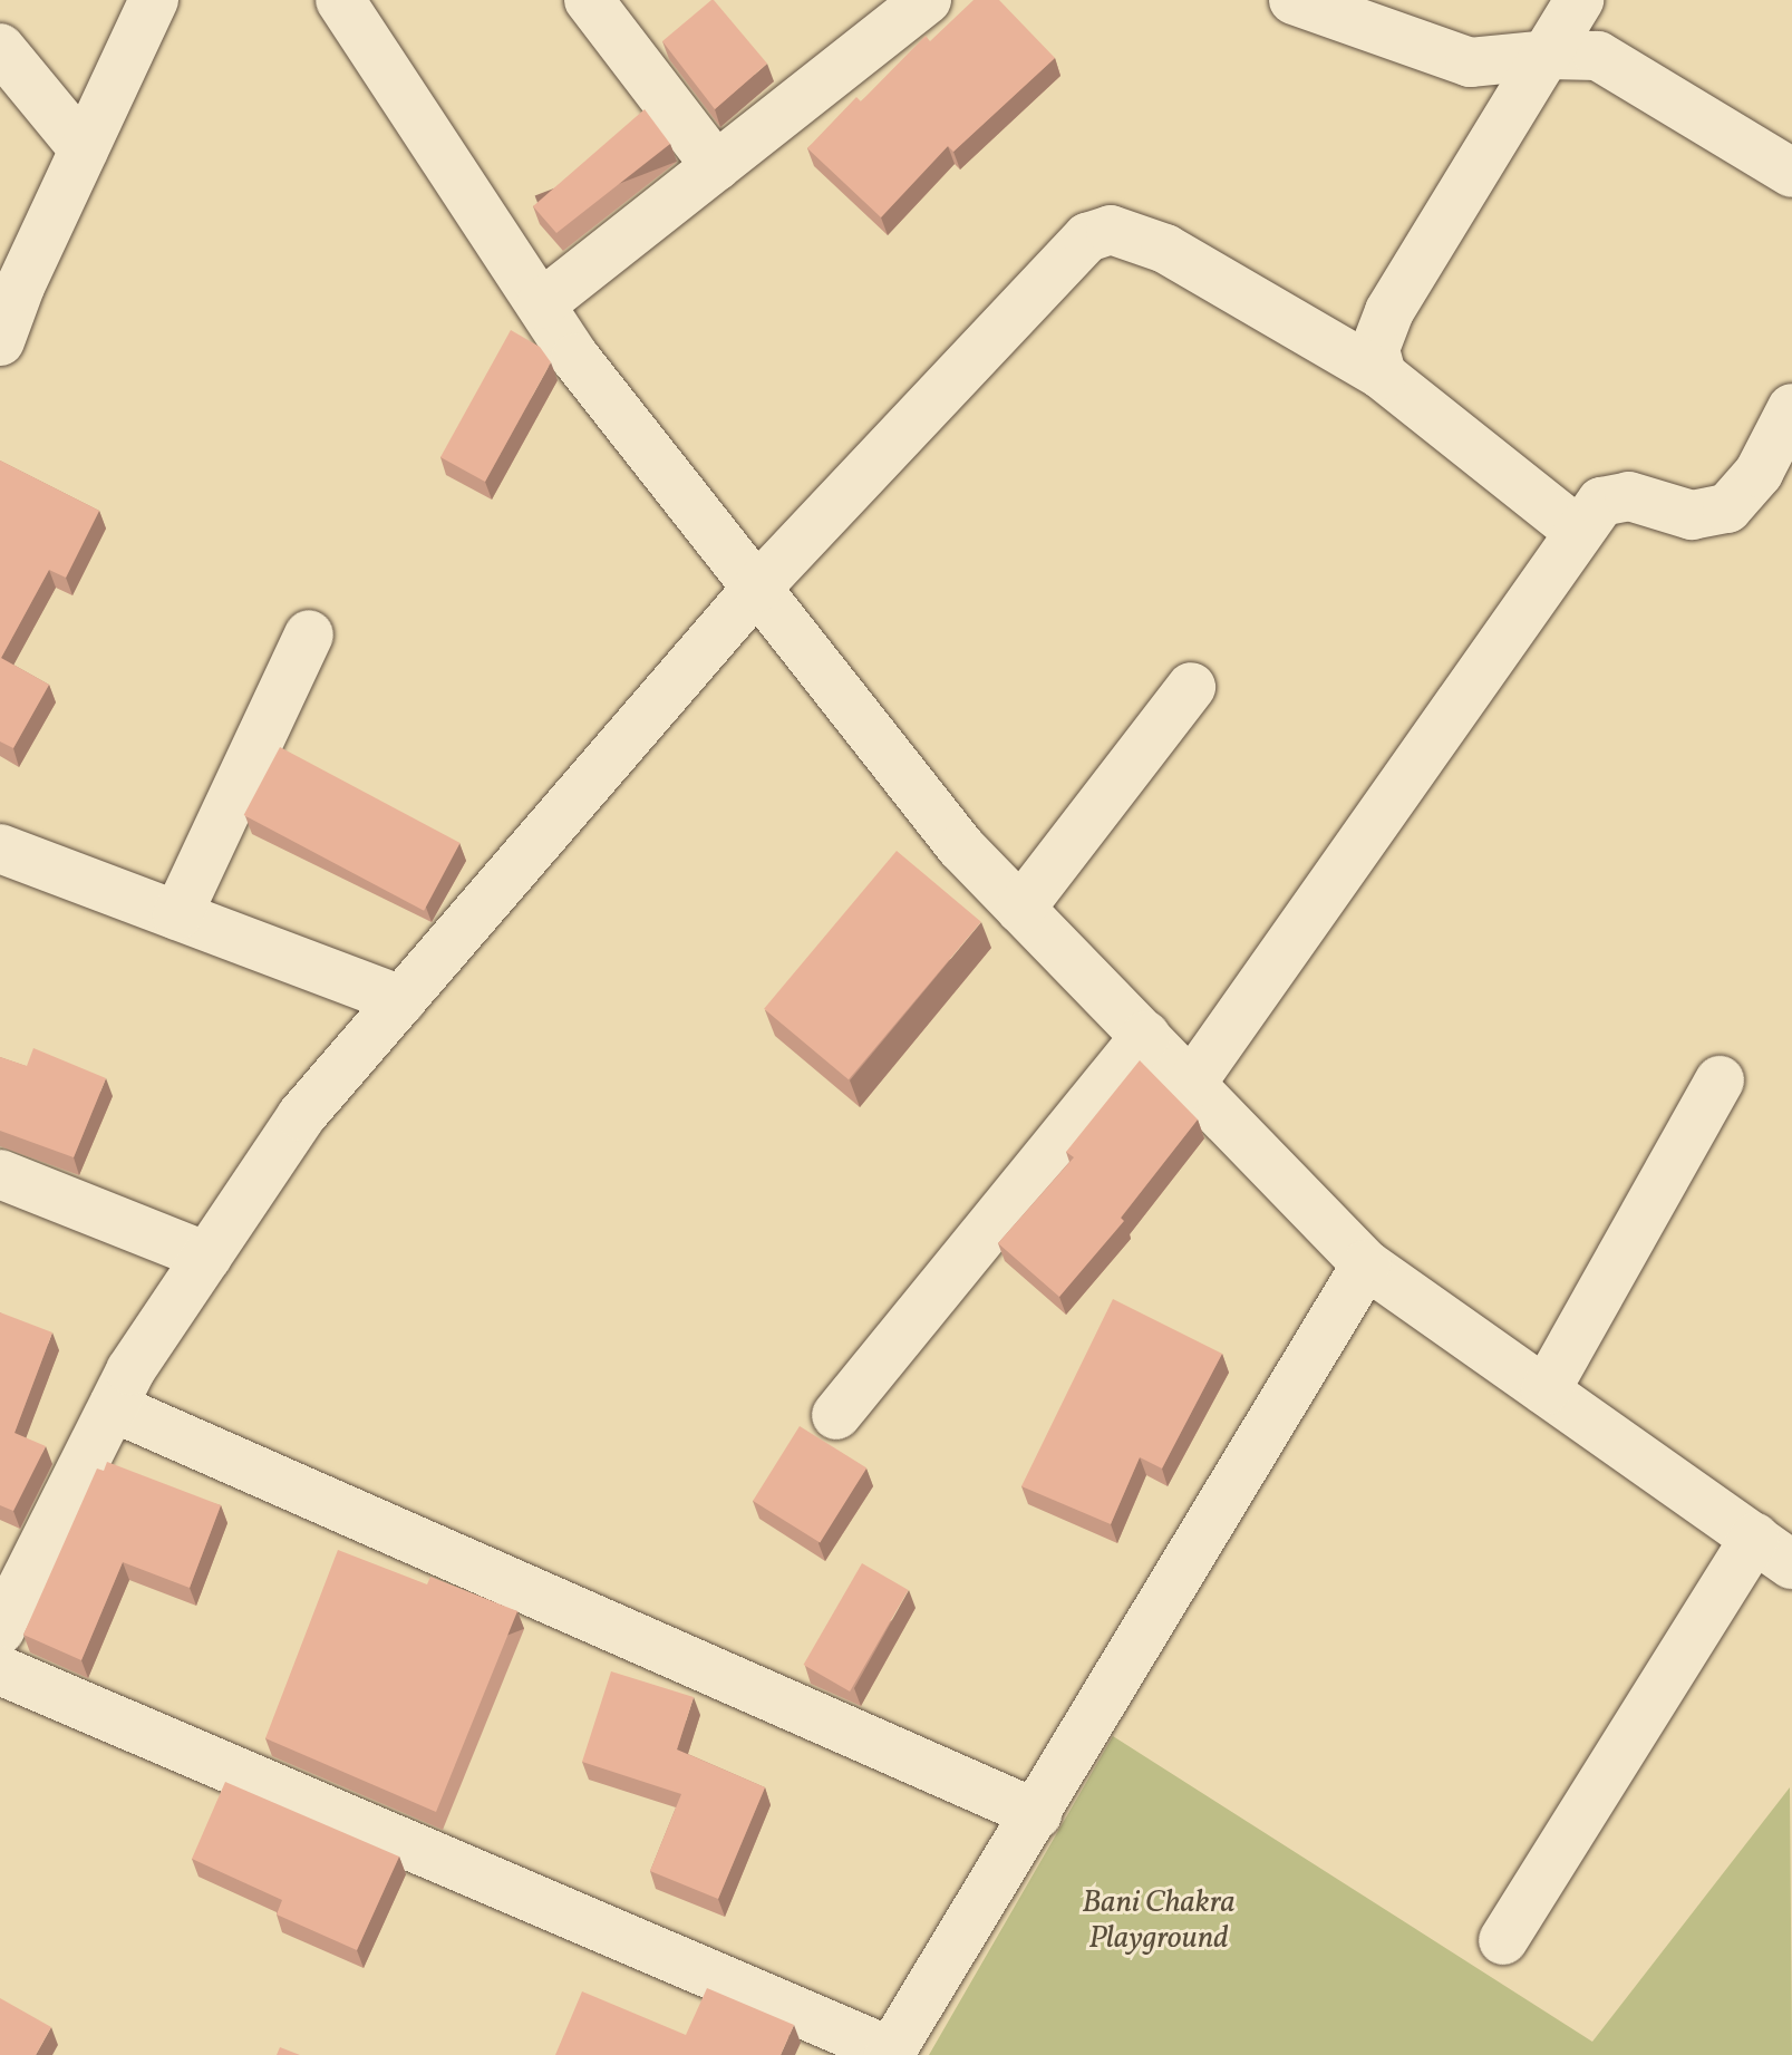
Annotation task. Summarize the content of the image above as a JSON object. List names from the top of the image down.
{
  "parks": ["Bani Chakra Playground"]
}
